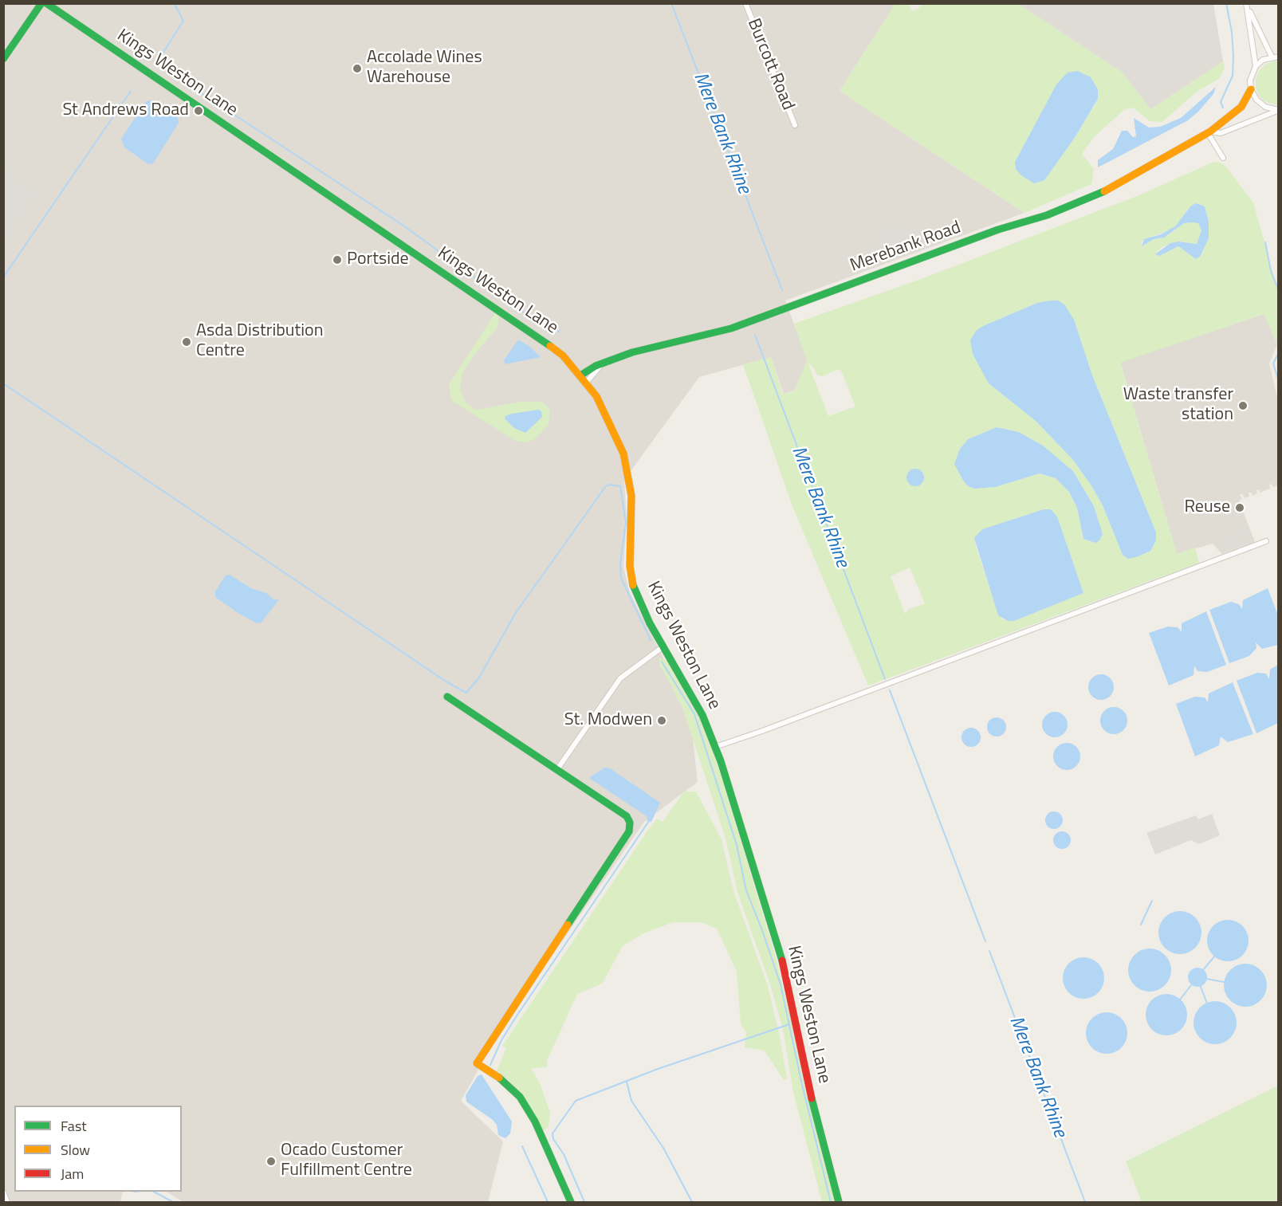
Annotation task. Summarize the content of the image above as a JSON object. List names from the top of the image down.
{
  "streets": {
    "main road": ["Kings Weston Lane", "Merebank Road"],
    "street": ["Burcott Road"]
  },
  "crossings": [
    ["Kings Weston Lane", "Merebank Road"]
  ],
  "water": ["Mere Bank Rhine"],
  "places": [
    "Accolade Wines Warehouse",
    "St Andrews Road",
    "Portside",
    "Asda Distribution Centre",
    "Waste transfer station",
    "Reuse",
    "St. Modwen",
    "Ocado Customer Fulfillment Centre"
  ],
  "legend": ["Fast", "Slow", "Jam"]
}
